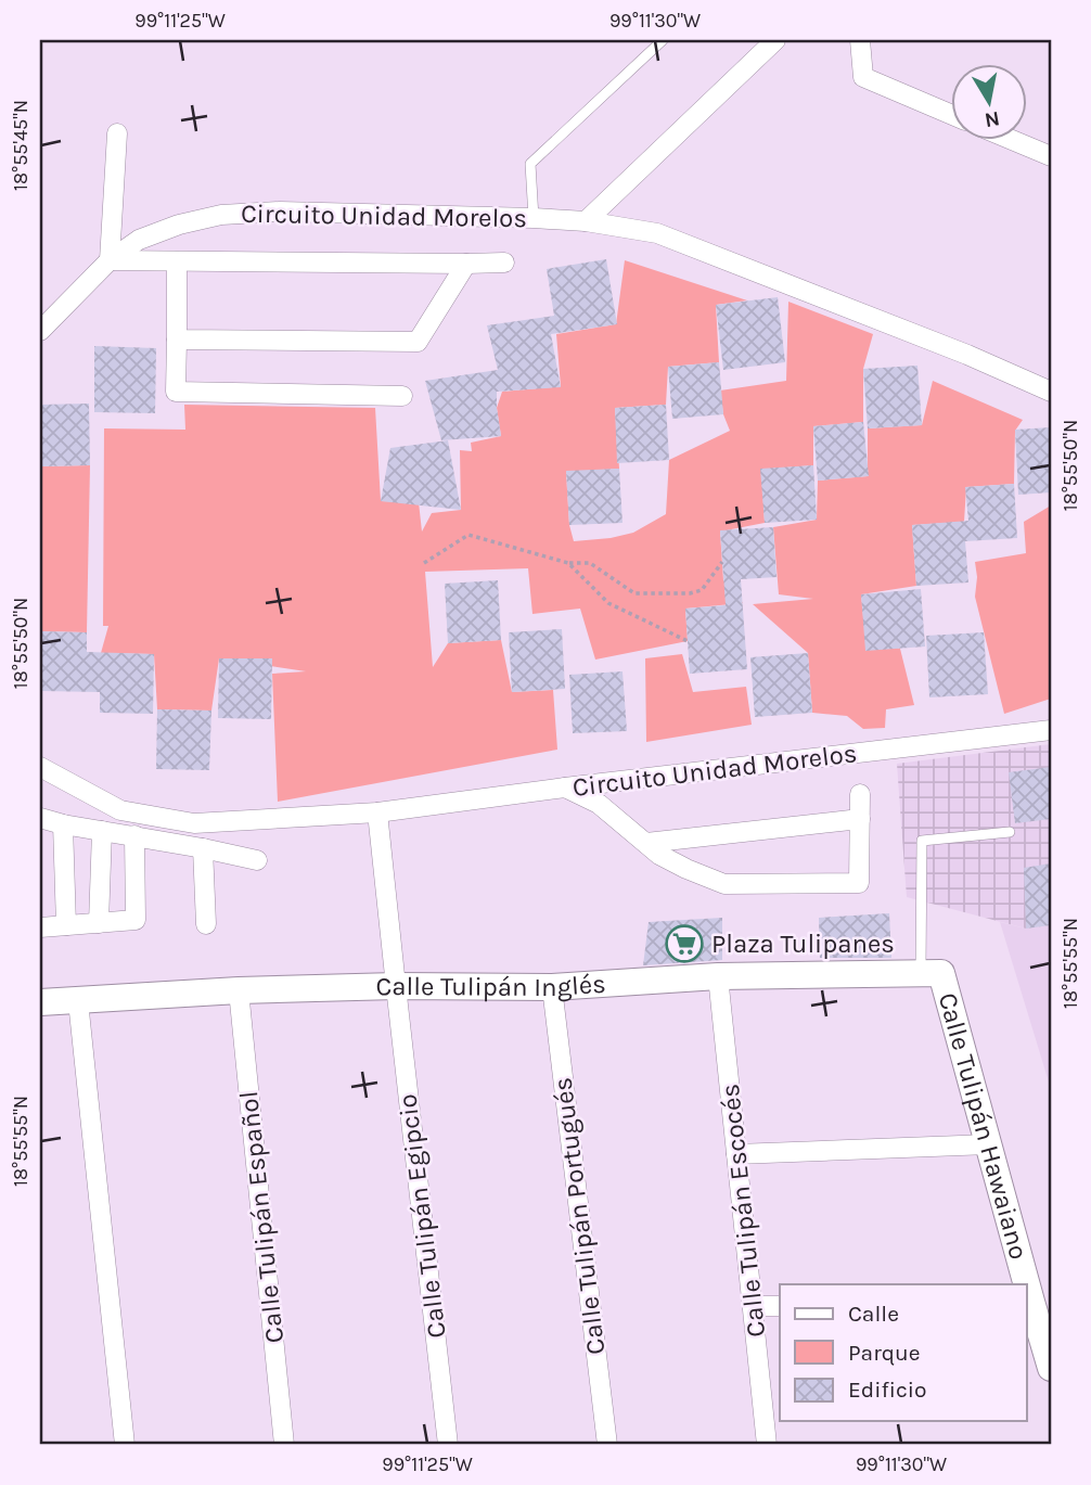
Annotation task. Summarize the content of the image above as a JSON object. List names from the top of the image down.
{
  "streets": {
    "street": [
      "Circuito Unidad Morelos",
      "Calle Tulipán Inglés",
      "Calle Tulipán Hawaiano",
      "Calle Tulipán Escocés",
      "Calle Tulipán Egipcio",
      "Calle Tulipán Portugués",
      "Calle Tulipán Español"
    ]
  },
  "crossings": [
    ["Calle Tulipán Inglés", "Calle Tulipán Hawaiano"],
    ["Calle Tulipán Inglés", "Calle Tulipán Escocés"],
    ["Calle Tulipán Inglés", "Calle Tulipán Egipcio"],
    ["Calle Tulipán Inglés", "Calle Tulipán Portugués"],
    ["Calle Tulipán Inglés", "Calle Tulipán Español"]
  ],
  "places": {
    "supermarket": ["Plaza Tulipanes"]
  },
  "legend": ["Calle", "Parque", "Edificio"],
  "north": "bottom",
  "coordinates": [
    "99°11'25\"W",
    "99°11'30\"W",
    "18°55'45\"N",
    "18°55'50\"N",
    "18°55'55\"N"
  ]
}
